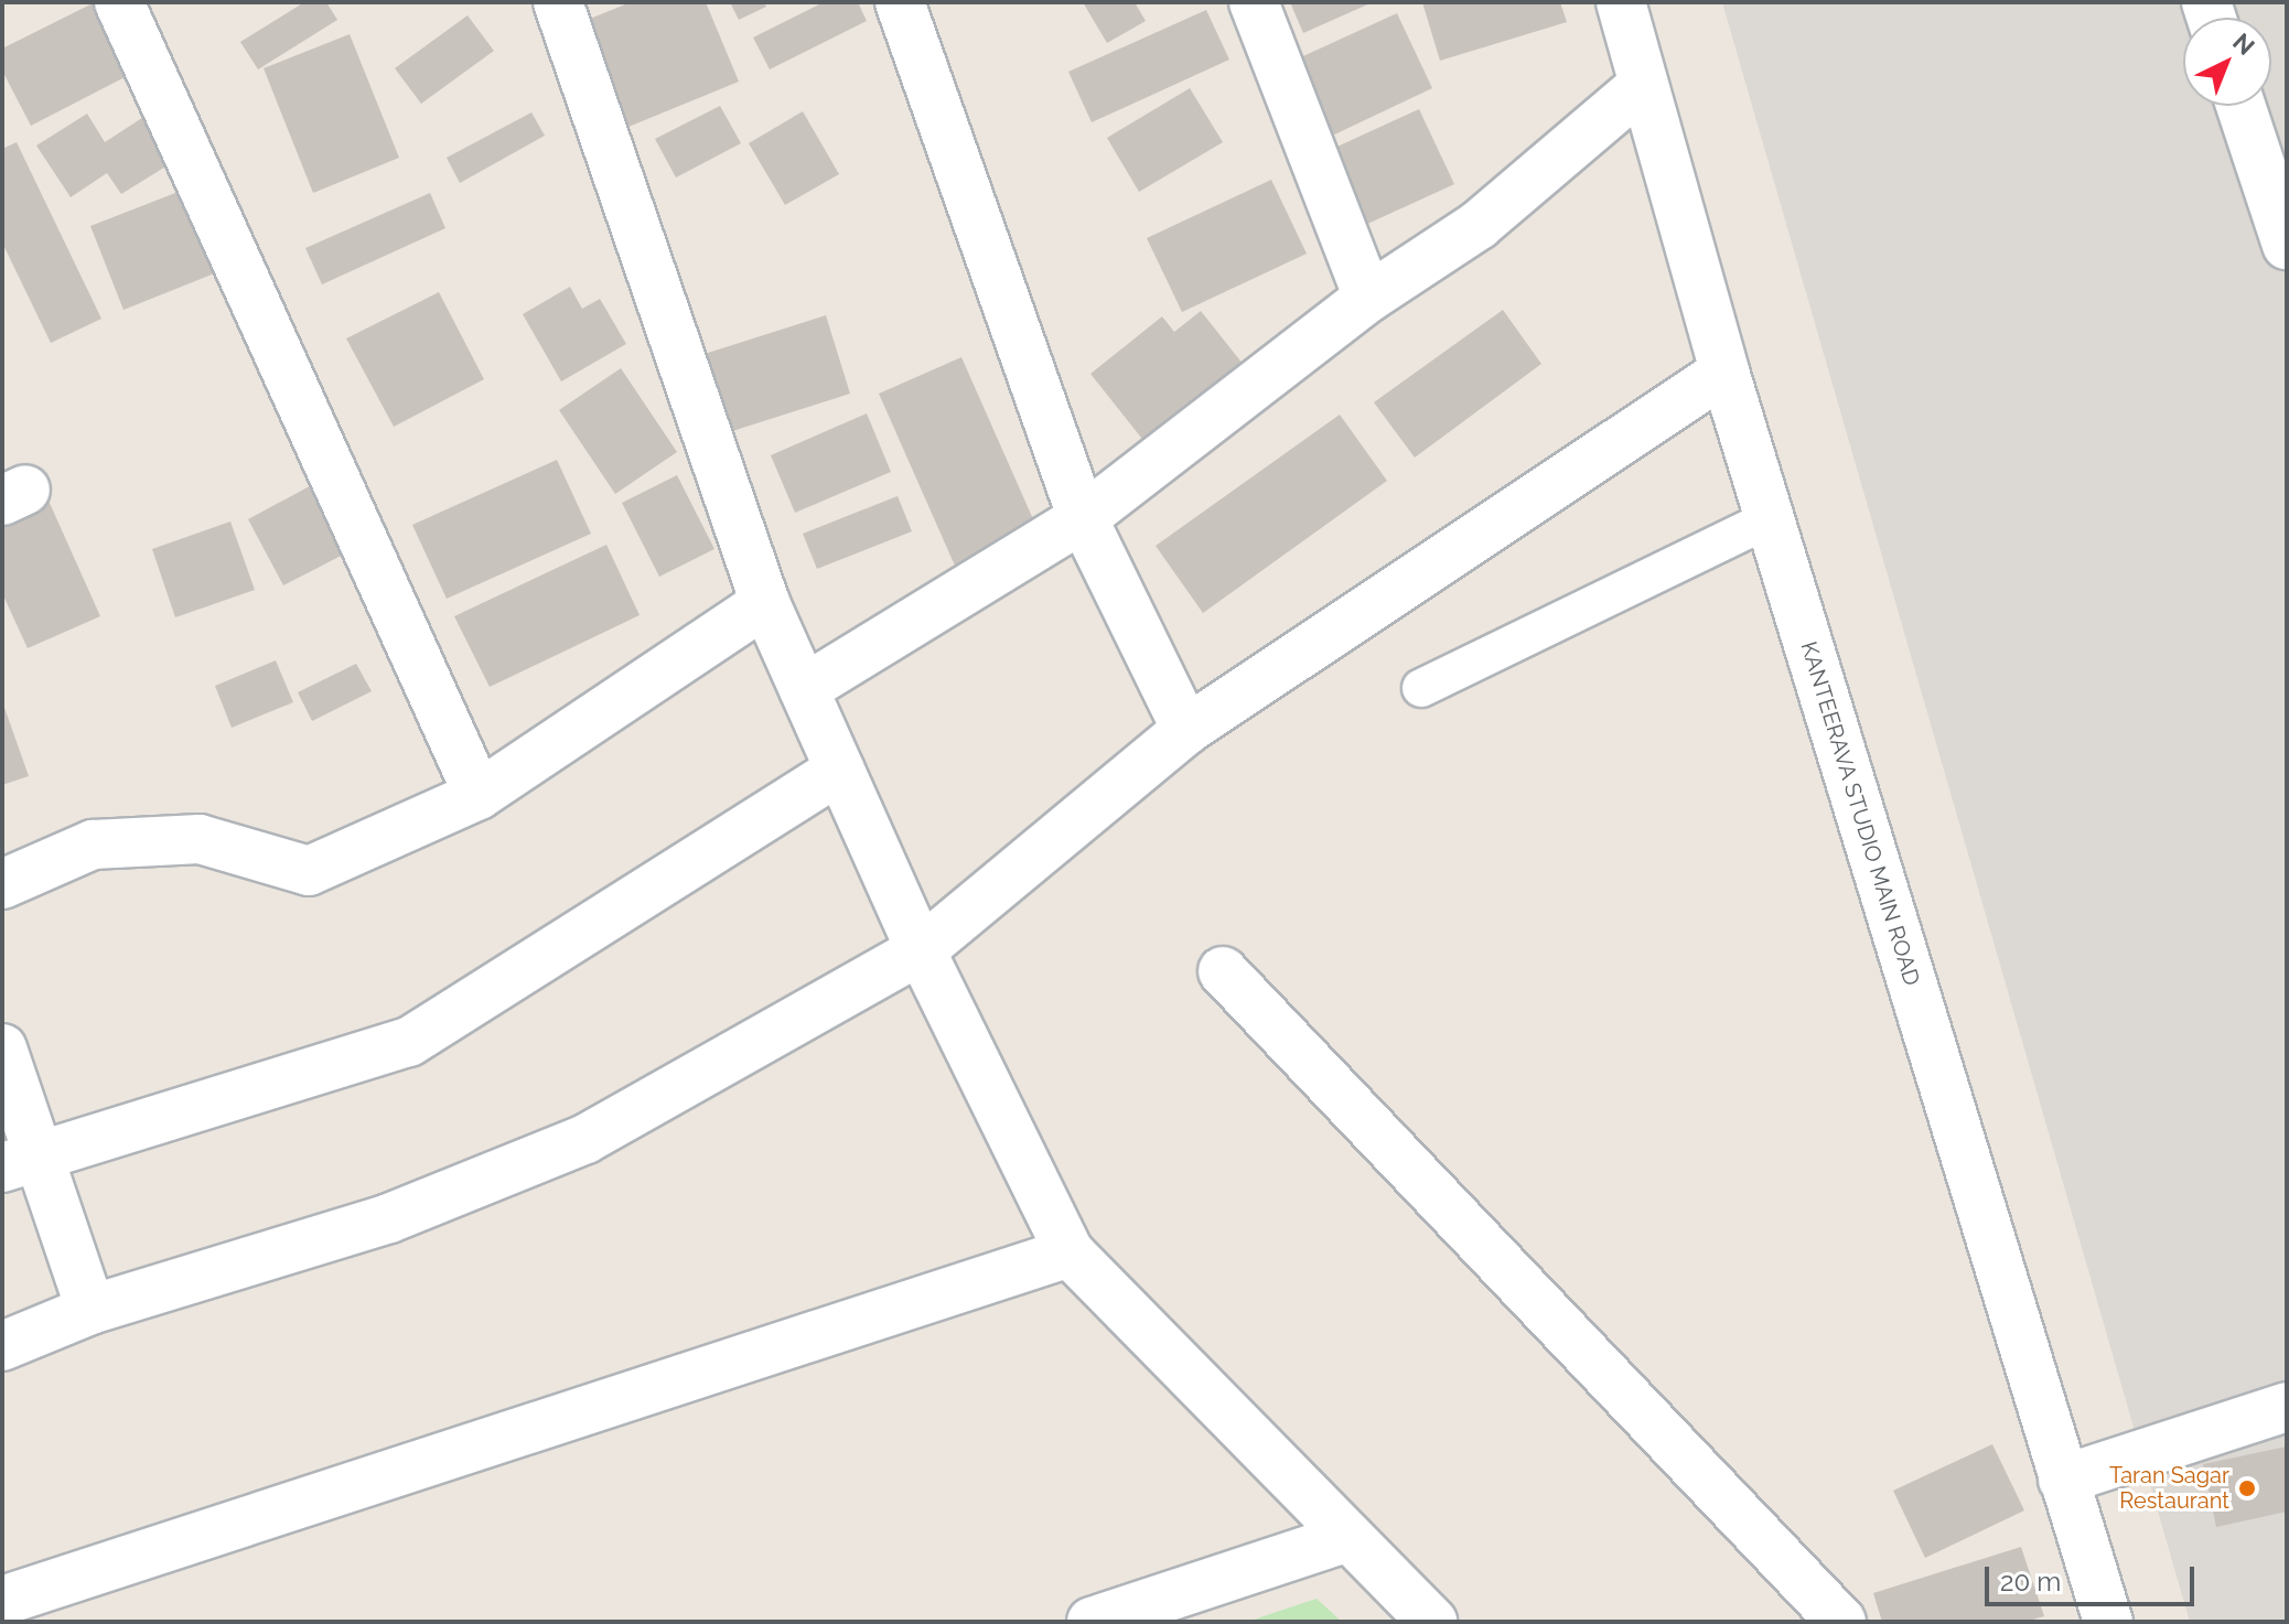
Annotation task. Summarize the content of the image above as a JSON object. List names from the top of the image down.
{
  "streets": {
    "street": ["KANTEERAVA STUDIO MAIN ROAD"]
  },
  "places": ["Taran Sagar Restaurant"],
  "scale_bar": "20 m",
  "north": "top right"
}
